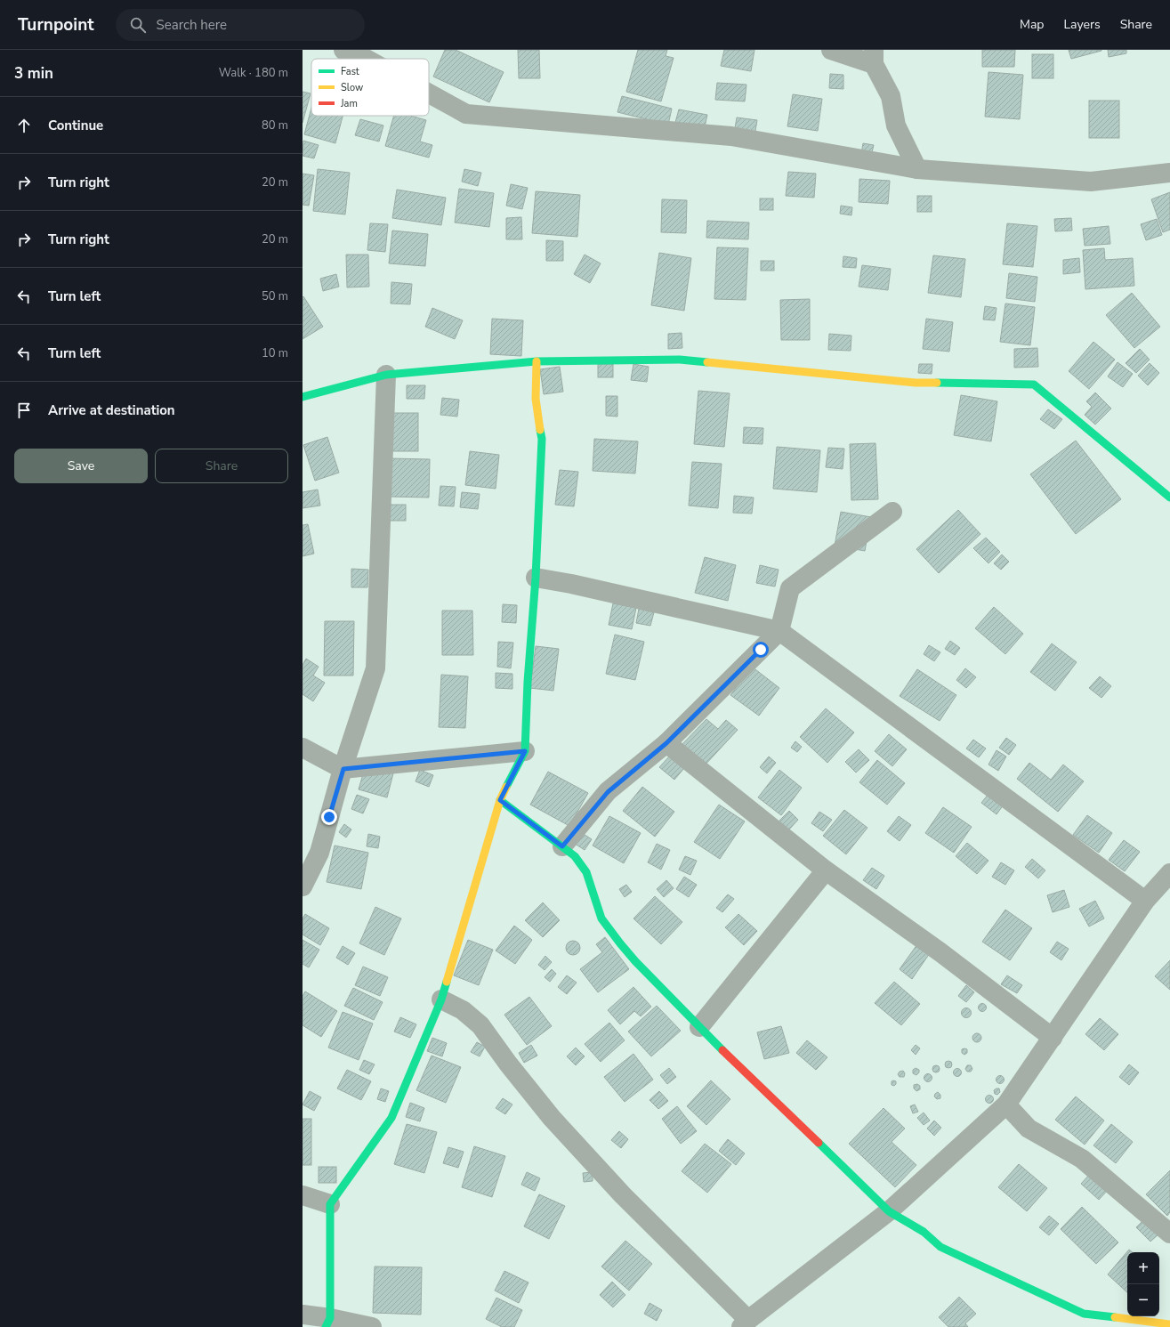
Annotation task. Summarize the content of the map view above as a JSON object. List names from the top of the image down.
{
  "legend": ["Fast", "Slow", "Jam"],
  "page": {
    "header": "Turnpoint",
    "search": "Search here",
    "nav": ["Map", "Layers", "Share"],
    "heading": ["3 min", "Walk · 180 m"],
    "list": [
      ["Continue", "80 m"],
      ["Turn right", "20 m"],
      ["Turn right", "20 m"],
      ["Turn left", "50 m"],
      ["Turn left", "10 m"],
      "Arrive at destination"
    ],
    "buttons": ["Save", "Share"],
    "map_buttons": ["+", "−"]
  }
}
